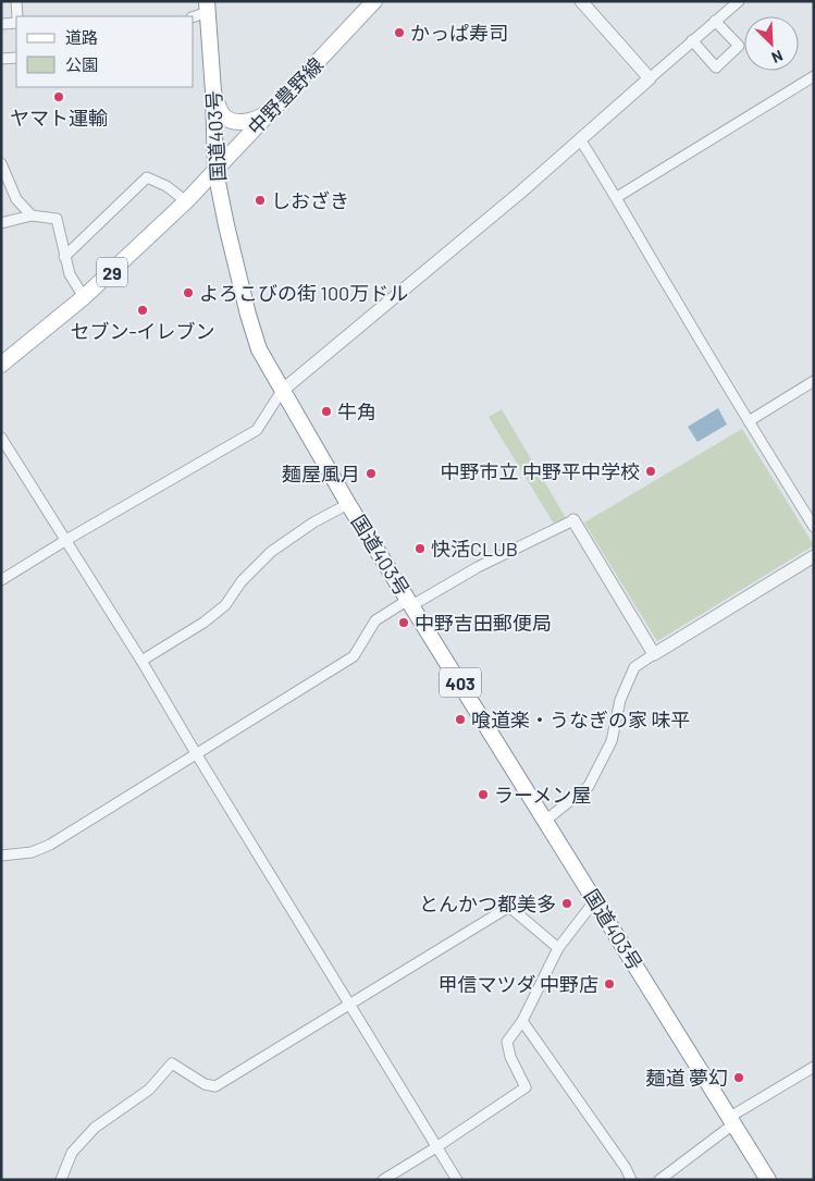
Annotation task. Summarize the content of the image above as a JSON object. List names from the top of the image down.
{
  "streets": {
    "main road": [
      "中野豊野線",
      "国道403号",
      "29",
      "403"
    ]
  },
  "crossings": [
    ["中野豊野線", "国道403号"]
  ],
  "places": [
    "かっぱ寿司",
    "ヤマト運輸",
    "しおざき",
    "よろこびの街 100万ドル",
    "セブン-イレブン",
    "牛角",
    "中野市立 中野平中学校",
    "麺屋風月",
    "快活CLUB",
    "中野吉田郵便局",
    "喰道楽・うなぎの家 味平",
    "ラーメン屋",
    "とんかつ都美多",
    "甲信マツダ 中野店",
    "麺道 夢幻"
  ],
  "legend": ["道路", "公園"],
  "north": "bottom right"
}
